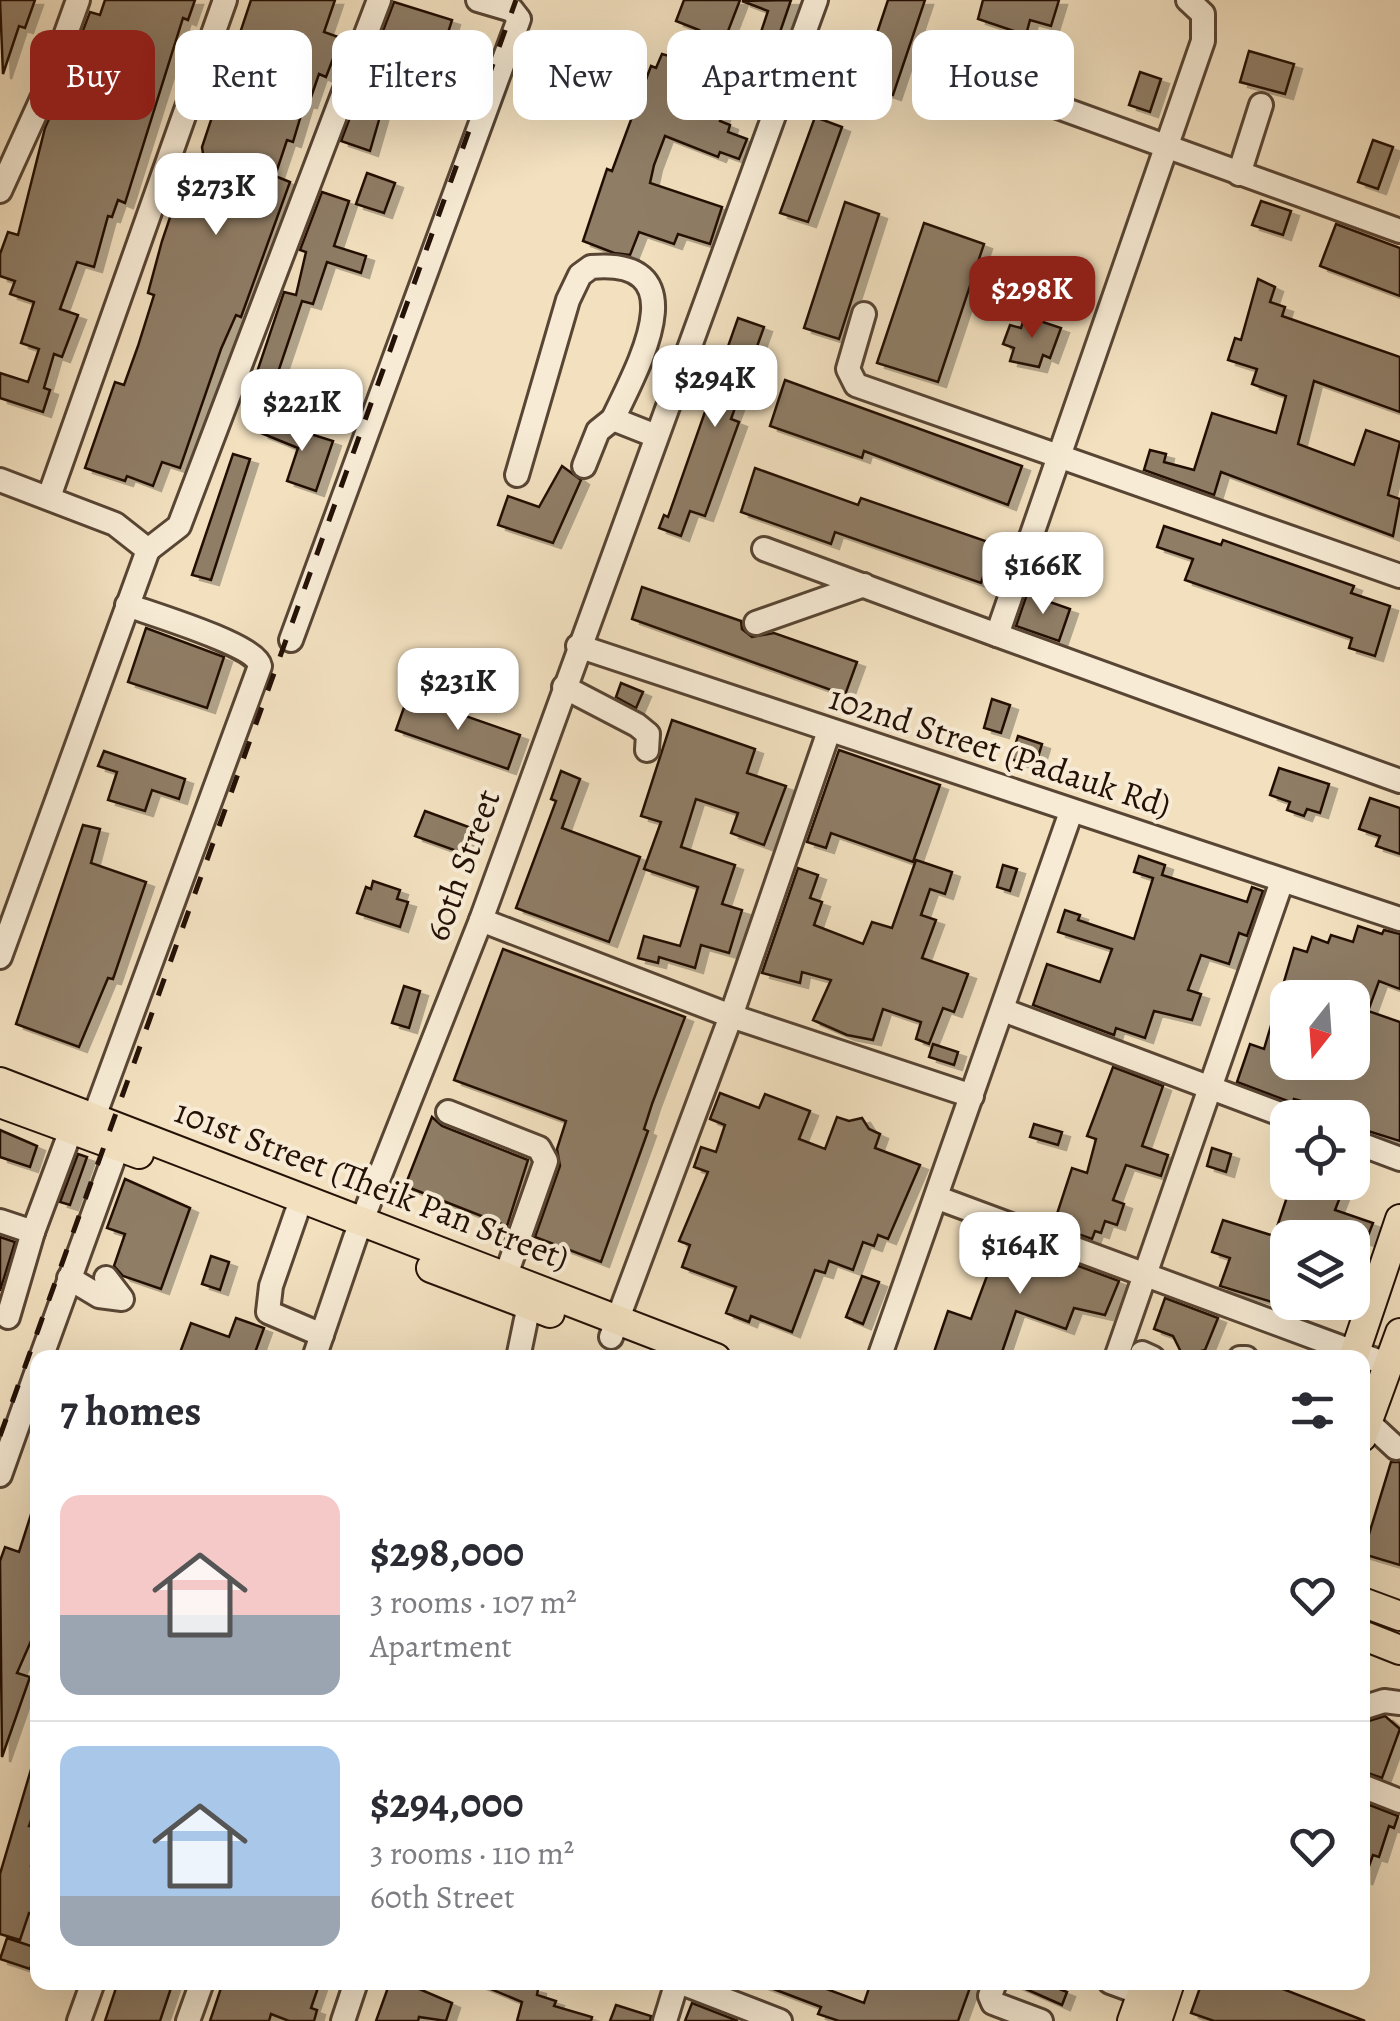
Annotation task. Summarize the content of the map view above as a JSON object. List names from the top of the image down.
{
  "streets": {
    "main road": ["101st Street (Theik Pan Street)"],
    "street": ["102nd Street (Padauk Rd)", "60th Street"]
  },
  "crossings": [
    ["102nd Street (Padauk Rd)", "60th Street"],
    ["60th Street", "101st Street (Theik Pan Street)"]
  ],
  "north": "bottom",
  "page": {
    "chip": [
      "Buy",
      "Rent",
      "Filters",
      "New",
      "Apartment",
      "House"
    ],
    "price": [
      "$273K",
      "$298K",
      "$294K",
      "$221K",
      "$166K",
      "$231K",
      "$164K"
    ],
    "heading": "7 homes",
    "list": [
      {
        "name": "$298,000",
        "note": "3 rooms · 107 m² · Apartment"
      },
      {
        "name": "$294,000",
        "note": "3 rooms · 110 m² · 60th Street"
      }
    ]
  }
}
